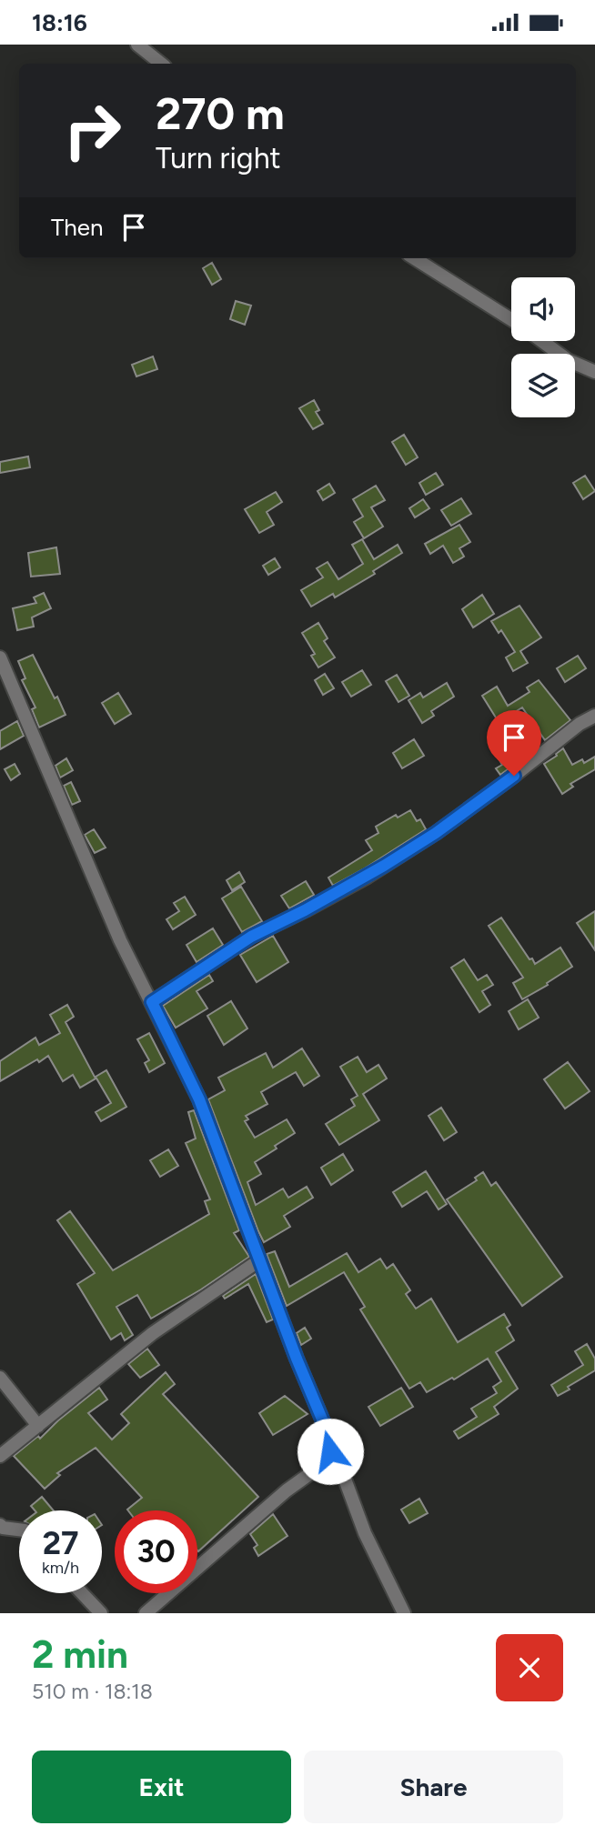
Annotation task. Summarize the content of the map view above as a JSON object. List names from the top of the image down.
{
  "page": {
    "status": "18:16",
    "turn": ["270 m", "Turn right"],
    "then": "Then",
    "speed": "27 km/h",
    "limit": "30",
    "heading": ["2 min", "510 m · 18:18"],
    "buttons": ["Exit", "Share"]
  }
}
